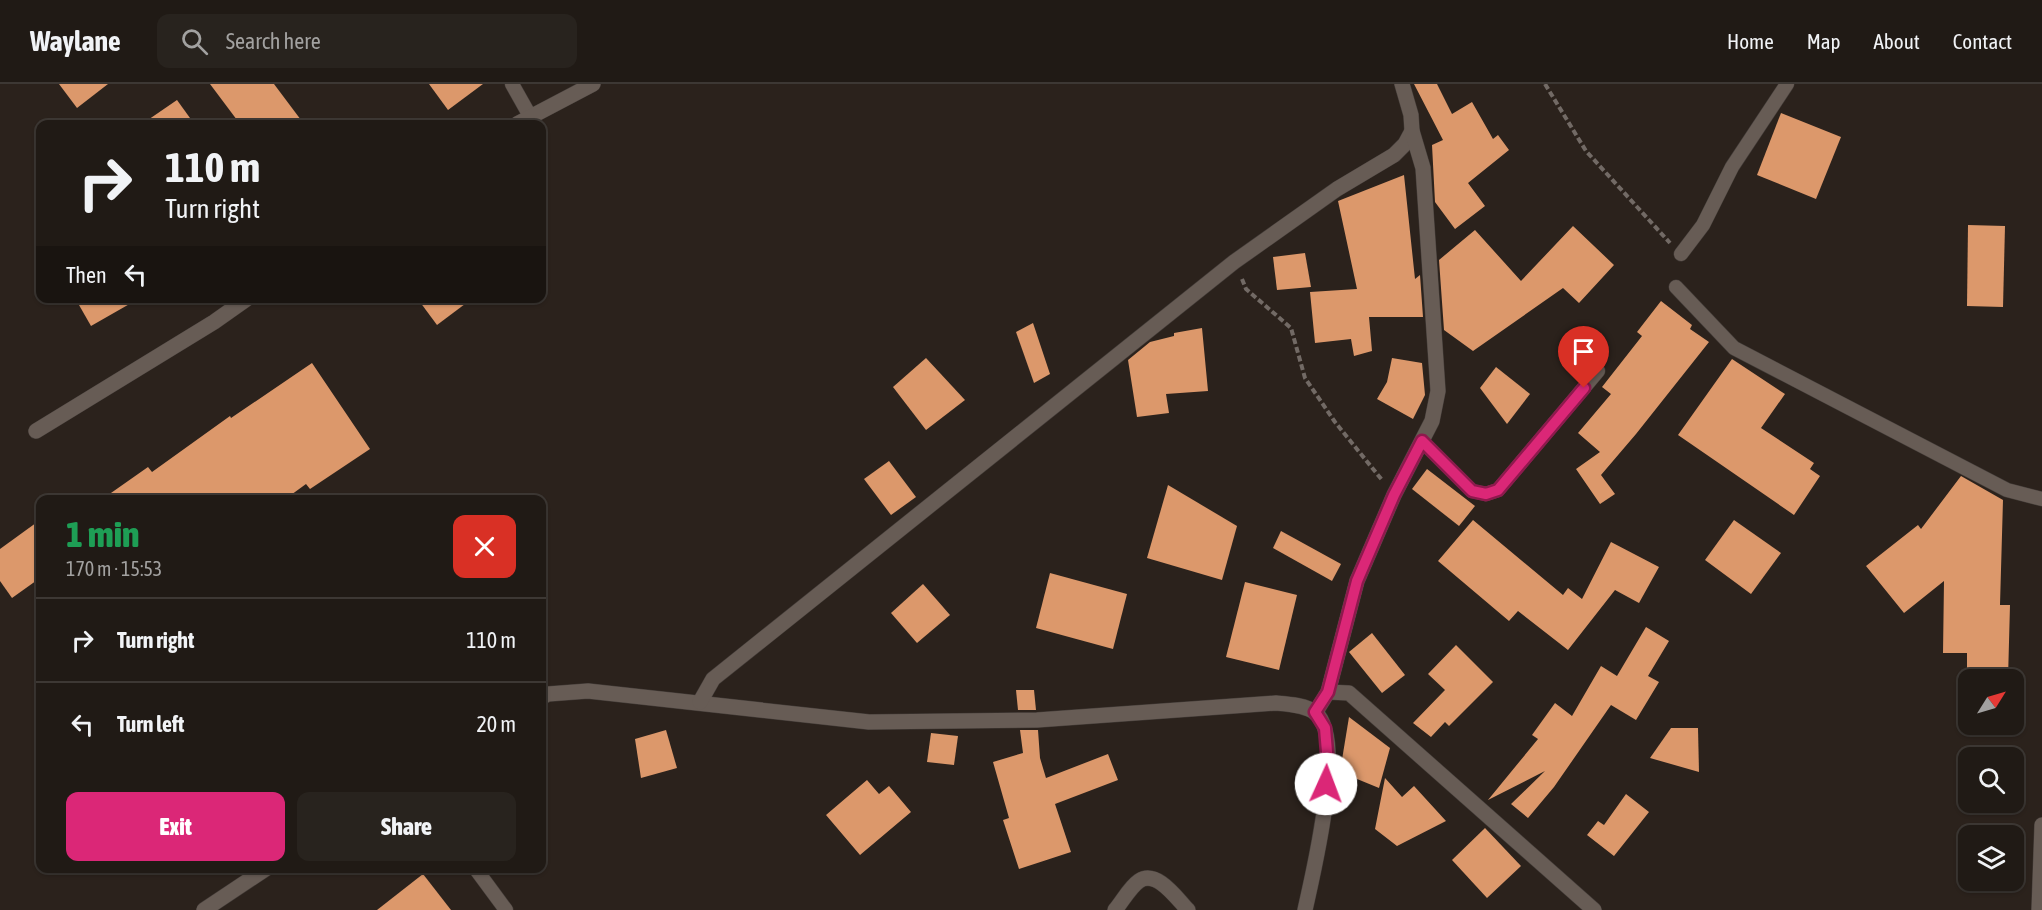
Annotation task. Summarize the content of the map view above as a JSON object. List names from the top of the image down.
{
  "north": "top right",
  "page": {
    "header": "Waylane",
    "search": "Search here",
    "nav": [
      "Home",
      "Map",
      "About",
      "Contact"
    ],
    "turn": ["110 m", "Turn right"],
    "then": "Then",
    "heading": ["1 min", "170 m · 15:53"],
    "list": [
      {
        "name": "Turn right",
        "value": "110 m"
      },
      {
        "name": "Turn left",
        "value": "20 m"
      }
    ],
    "buttons": ["Exit", "Share"]
  }
}
